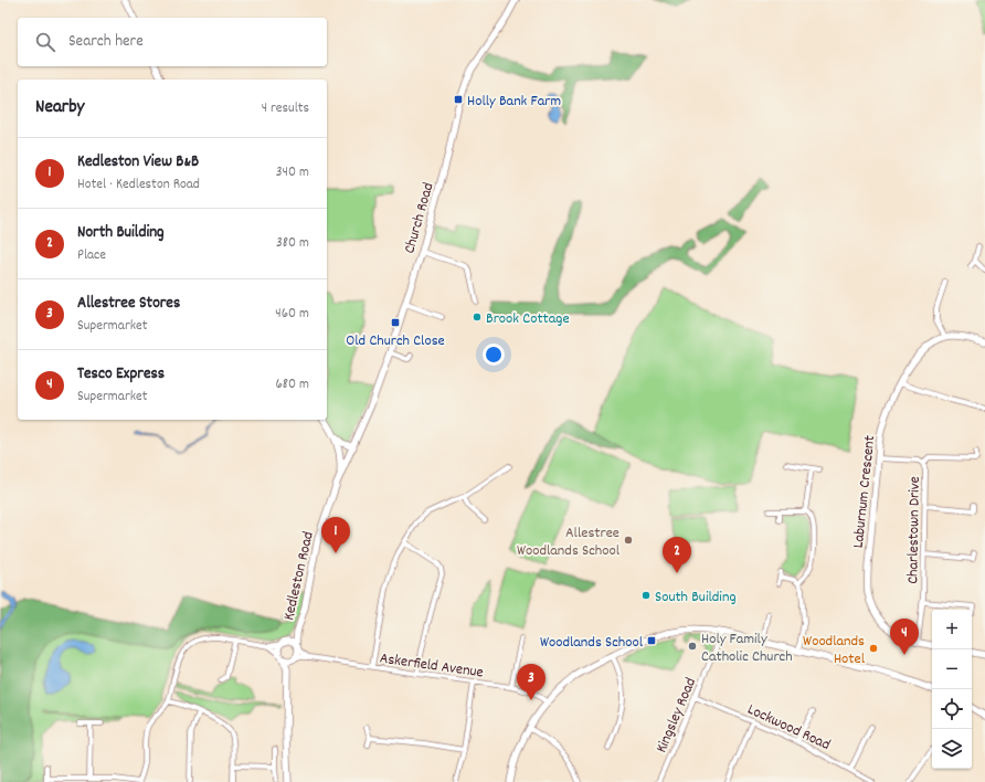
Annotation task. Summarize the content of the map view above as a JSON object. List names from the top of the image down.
{
  "streets": {
    "street": [
      "Church Road",
      "Laburnum Crescent",
      "Charlestown Drive",
      "Kedleston Road",
      "Askerfield Avenue",
      "Kingsley Road",
      "Lockwood Road"
    ]
  },
  "crossings": [
    ["Church Road", "Kedleston Road"],
    ["Laburnum Crescent", "Charlestown Drive"],
    ["Kedleston Road", "Askerfield Avenue"],
    ["Kingsley Road", "Lockwood Road"]
  ],
  "places": {
    "transit": ["Holly Bank Farm", "Old Church Close", "Woodlands School"],
    "other": [
      "Brook Cottage",
      "Allestree Woodlands School",
      "South Building",
      "Holy Family Catholic Church",
      "Woodlands Hotel"
    ]
  },
  "page": {
    "search": "Search here",
    "heading": ["Nearby", "4 results"],
    "list": [
      {
        "mark": "1",
        "name": "Kedleston View B&B",
        "note": "Hotel · Kedleston Road",
        "value": "340 m"
      },
      {
        "mark": "2",
        "name": "North Building",
        "note": "Place",
        "value": "380 m"
      },
      {
        "mark": "3",
        "name": "Allestree Stores",
        "note": "Supermarket",
        "value": "460 m"
      },
      {
        "mark": "4",
        "name": "Tesco Express",
        "note": "Supermarket",
        "value": "680 m"
      }
    ],
    "pins": [
      "1",
      "2",
      "4",
      "3"
    ],
    "map_buttons": ["+", "−"]
  }
}
